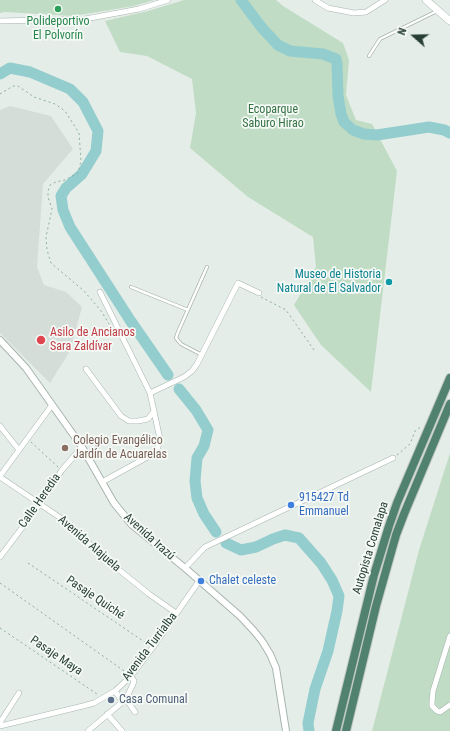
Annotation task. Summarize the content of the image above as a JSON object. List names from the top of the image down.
{
  "streets": {
    "highway": ["Autopista Comalapa"],
    "street": [
      "Calle Heredia",
      "Avenida Irazú",
      "Avenida Alajuela",
      "Avenida Turrialba"
    ],
    "path": ["Pasaje Quiché", "Pasaje Maya"]
  },
  "crossings": [
    ["Calle Heredia", "Avenida Irazú"],
    ["Calle Heredia", "Avenida Alajuela"],
    ["Avenida Irazú", "Avenida Turrialba"],
    ["Avenida Alajuela", "Avenida Turrialba"],
    ["Pasaje Quiché", "Avenida Turrialba"],
    ["Avenida Turrialba", "Pasaje Maya"]
  ],
  "parks": ["Ecoparque Saburo Hirao"],
  "places": [
    "Polideportivo El Polvorín",
    "Museo de Historia Natural de El Salvador",
    "Asilo de Ancianos Sara Zaldívar",
    "Colegio Evangélico Jardín de Acuarelas",
    "915427 Td Emmanuel",
    "Chalet celeste",
    "Casa Comunal"
  ],
  "north": "left"
}
